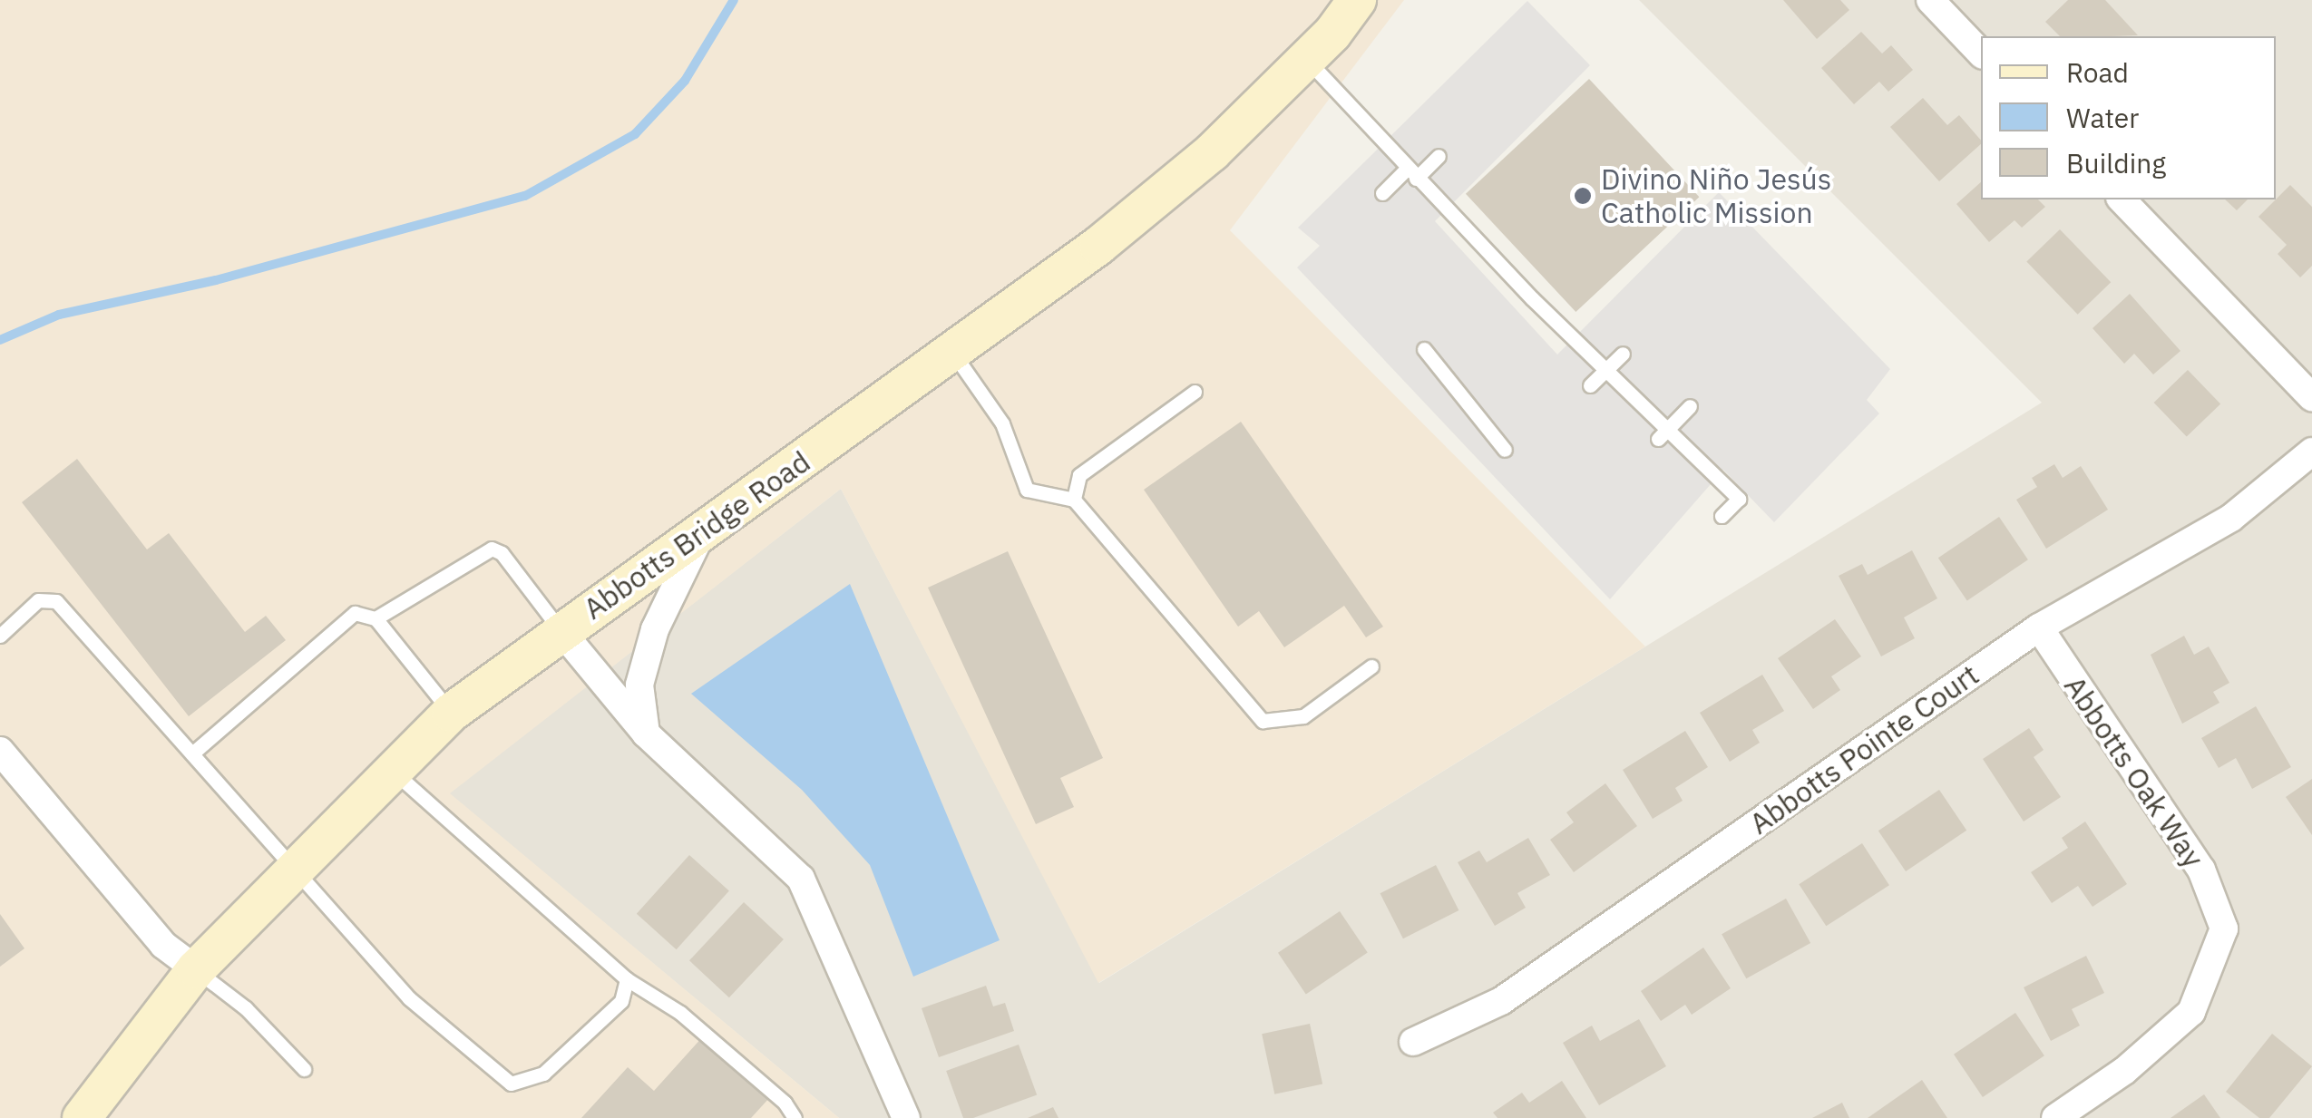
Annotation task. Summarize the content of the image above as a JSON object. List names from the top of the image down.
{
  "streets": {
    "main road": ["Abbotts Bridge Road"],
    "street": ["Abbotts Pointe Court", "Abbotts Oak Way"]
  },
  "crossings": [
    ["Abbotts Pointe Court", "Abbotts Oak Way"]
  ],
  "places": ["Divino Niño Jesús Catholic Mission"],
  "legend": ["Road", "Water", "Building"]
}
